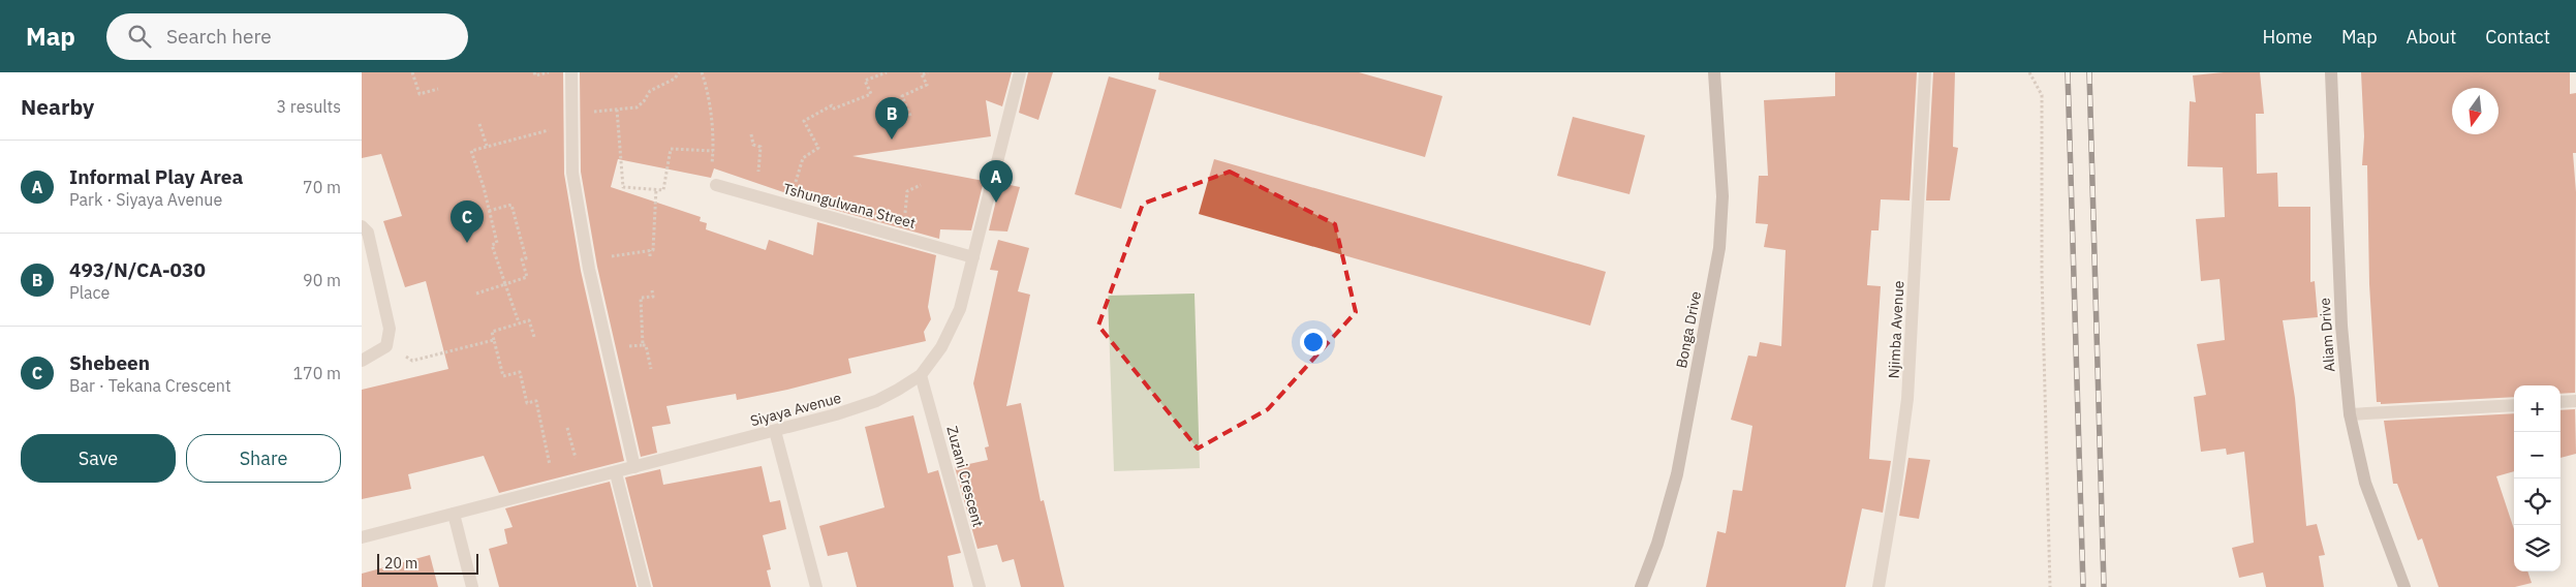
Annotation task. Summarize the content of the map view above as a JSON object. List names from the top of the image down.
{
  "streets": {
    "street": [
      "Tshungulwana Street",
      "Bonga Drive",
      "Njimba Avenue",
      "Aliam Drive",
      "Siyaya Avenue",
      "Zuzani Crescent"
    ]
  },
  "crossings": [
    ["Tshungulwana Street", "Siyaya Avenue"],
    ["Siyaya Avenue", "Zuzani Crescent"]
  ],
  "scale_bar": "20 m",
  "north": "bottom",
  "page": {
    "header": "Map",
    "search": "Search here",
    "nav": [
      "Home",
      "Map",
      "About",
      "Contact"
    ],
    "heading": ["Nearby", "3 results"],
    "pins": ["B", "A", "C"],
    "list": [
      {
        "mark": "A",
        "name": "Informal Play Area",
        "note": "Park · Siyaya Avenue",
        "value": "70 m"
      },
      {
        "mark": "B",
        "name": "493/N/CA-030",
        "note": "Place",
        "value": "90 m"
      },
      {
        "mark": "C",
        "name": "Shebeen",
        "note": "Bar · Tekana Crescent",
        "value": "170 m"
      }
    ],
    "map_buttons": ["+", "−"],
    "buttons": ["Save", "Share"],
    "scale": "20 m"
  }
}
